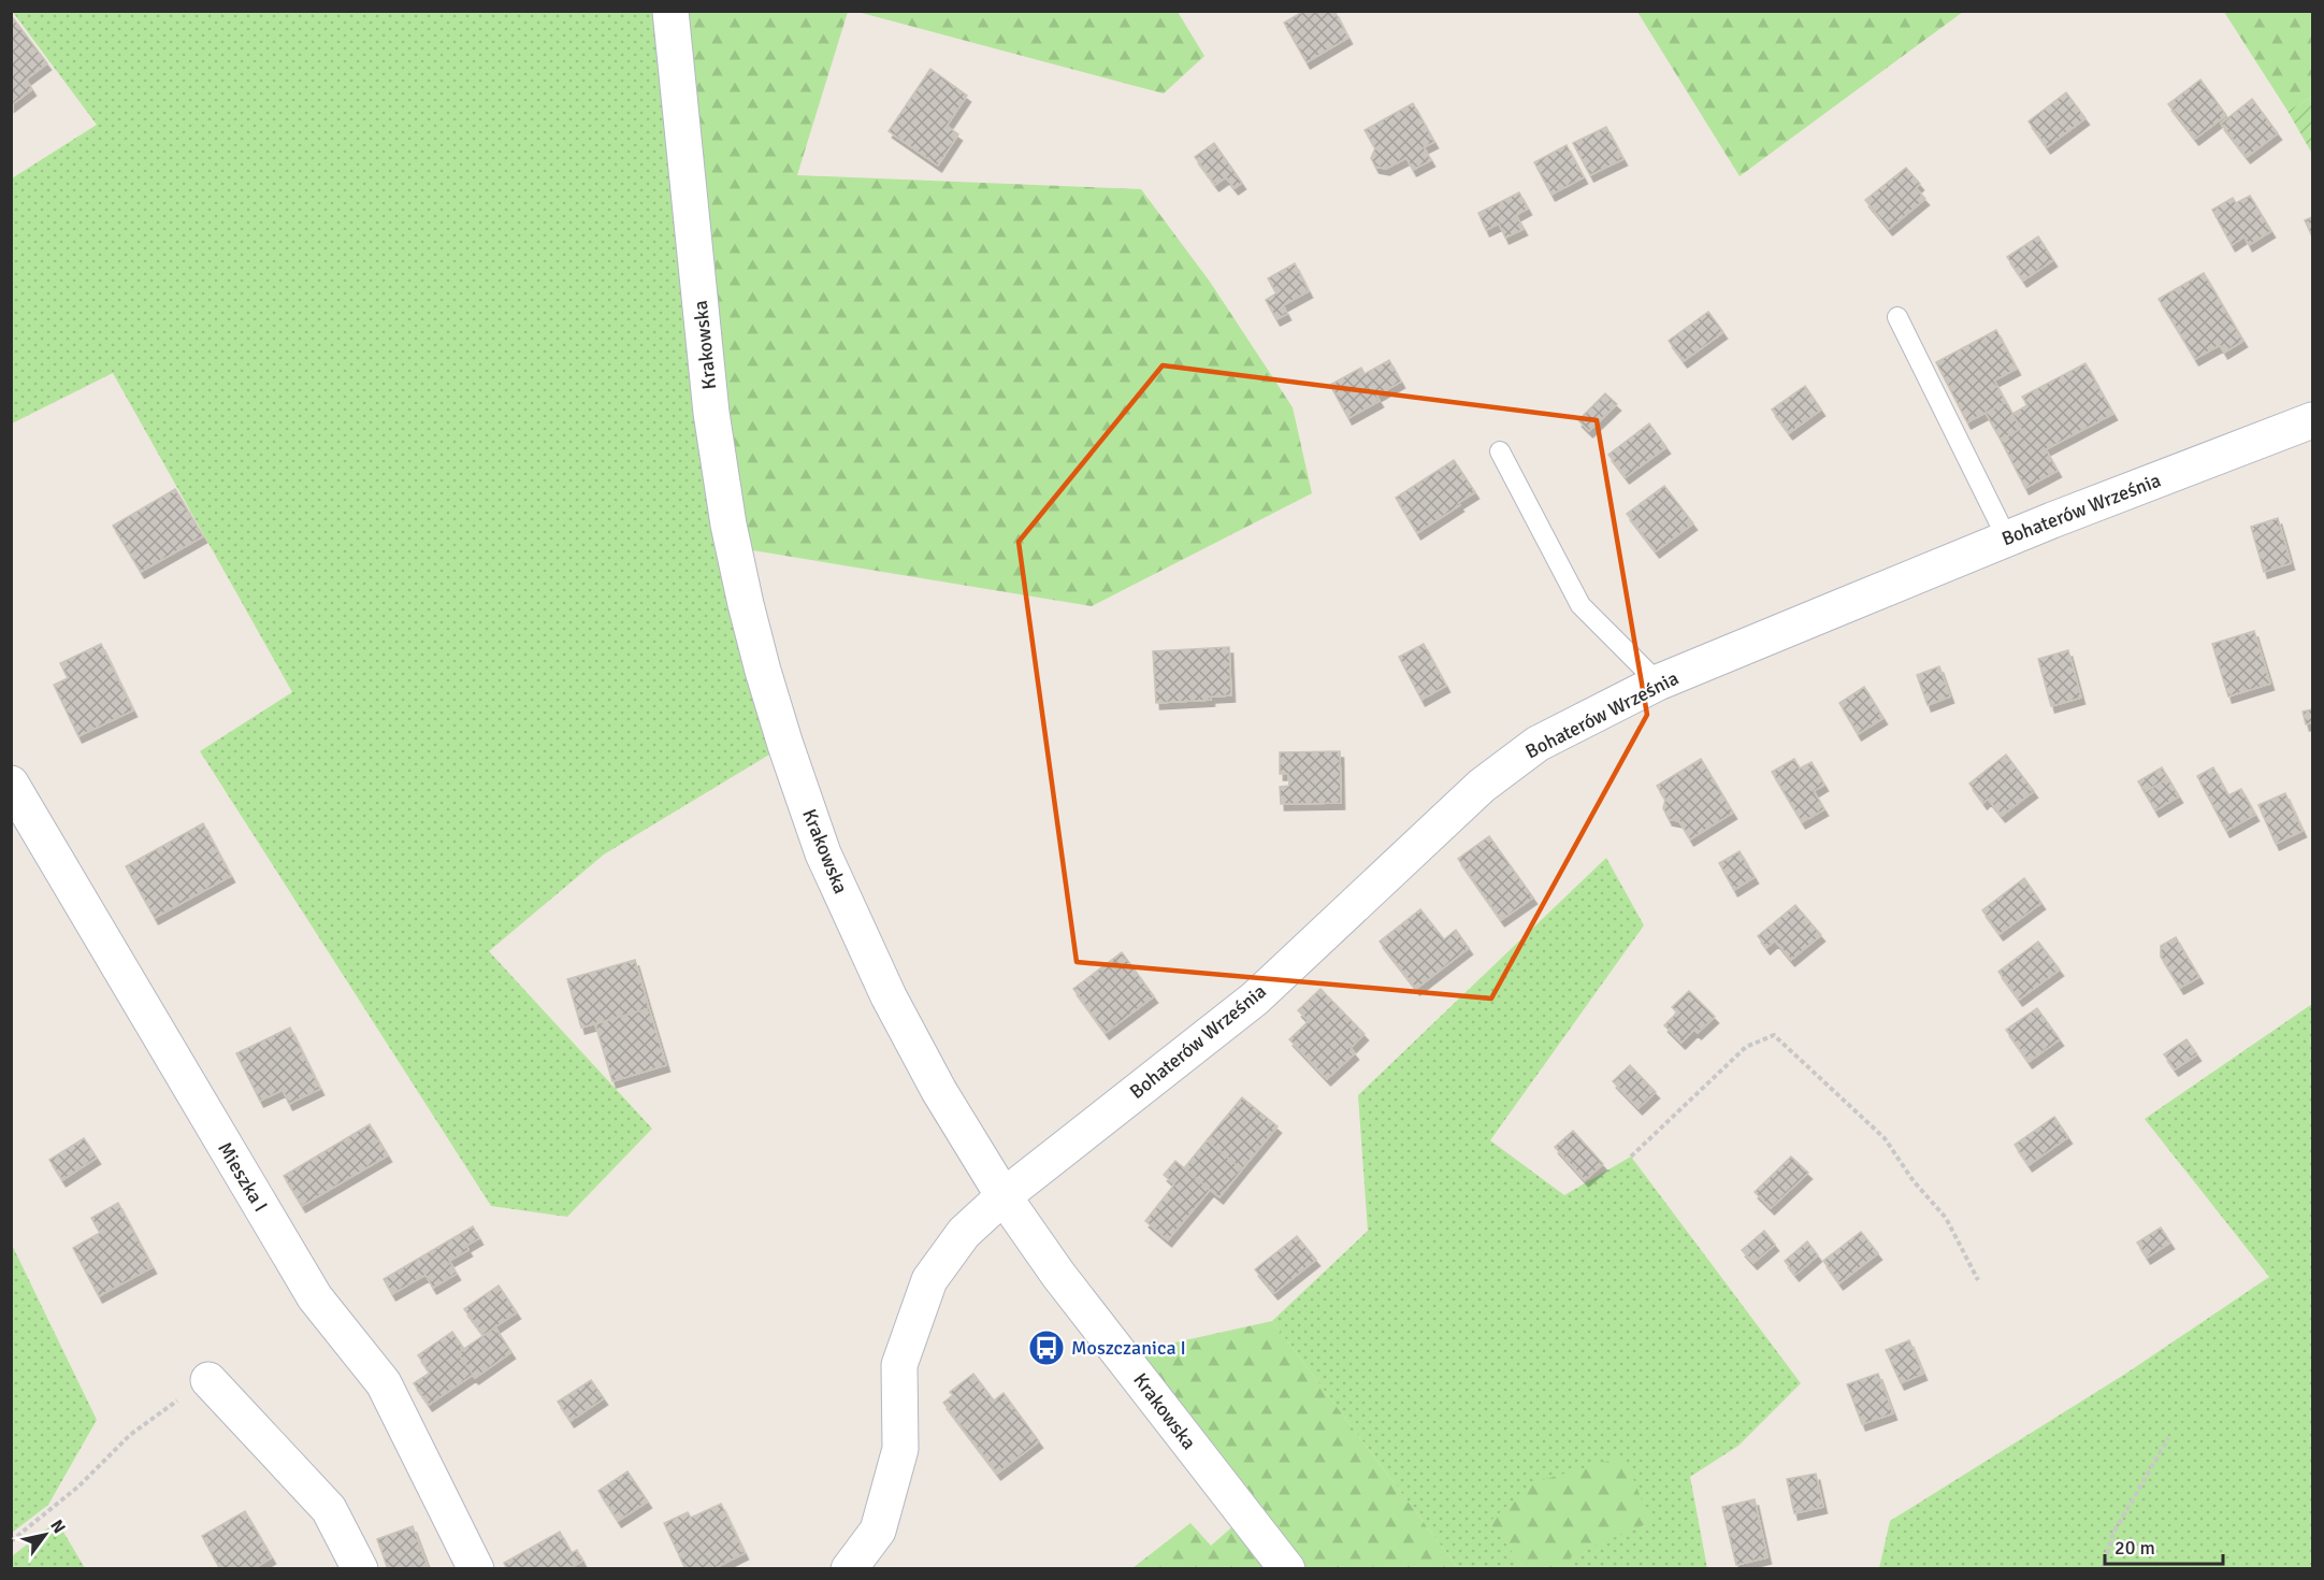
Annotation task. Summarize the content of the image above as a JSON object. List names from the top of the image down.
{
  "streets": {
    "street": ["Krakowska", "Bohaterów Września", "Mieszka I"]
  },
  "crossings": [
    ["Krakowska", "Bohaterów Września"]
  ],
  "places": {
    "bus stop": ["Moszczanica I"]
  },
  "scale_bar": "20 m",
  "north": "top right"
}
